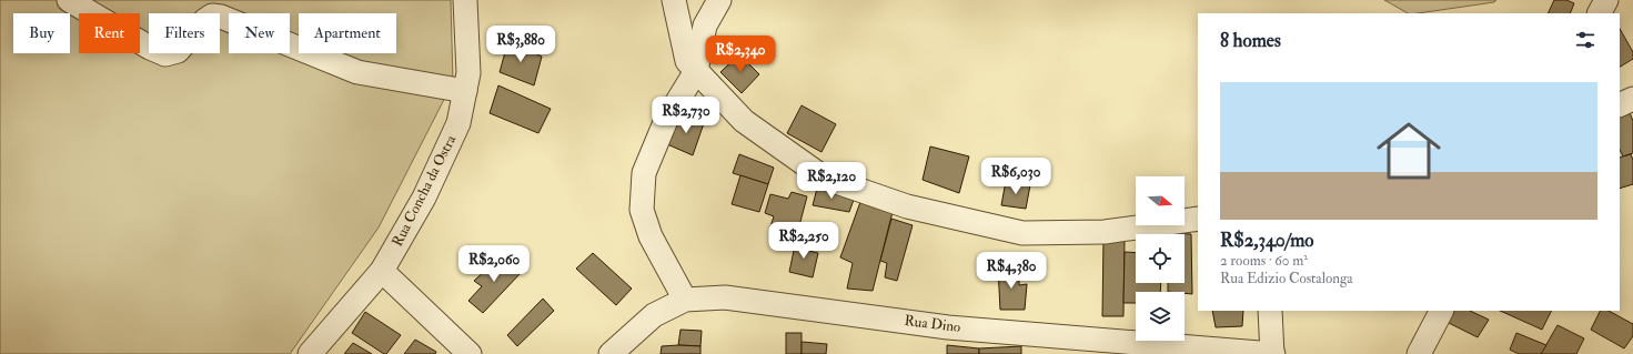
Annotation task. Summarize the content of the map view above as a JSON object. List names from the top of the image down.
{
  "streets": {
    "street": ["Rua Concha da Ostra", "Rua Dino"]
  },
  "north": "right",
  "page": {
    "chip": [
      "Buy",
      "Rent",
      "Filters",
      "New",
      "Apartment"
    ],
    "heading": "8 homes",
    "price": [
      "R$3,880",
      "R$2,340",
      "R$2,730",
      "R$6,030",
      "R$2,120",
      "R$2,250",
      "R$2,060",
      "R$4,380"
    ],
    "list": [
      {
        "name": "R$2,340/mo",
        "note": "2 rooms · 60 m² · Rua Edizio Costalonga"
      }
    ]
  }
}
